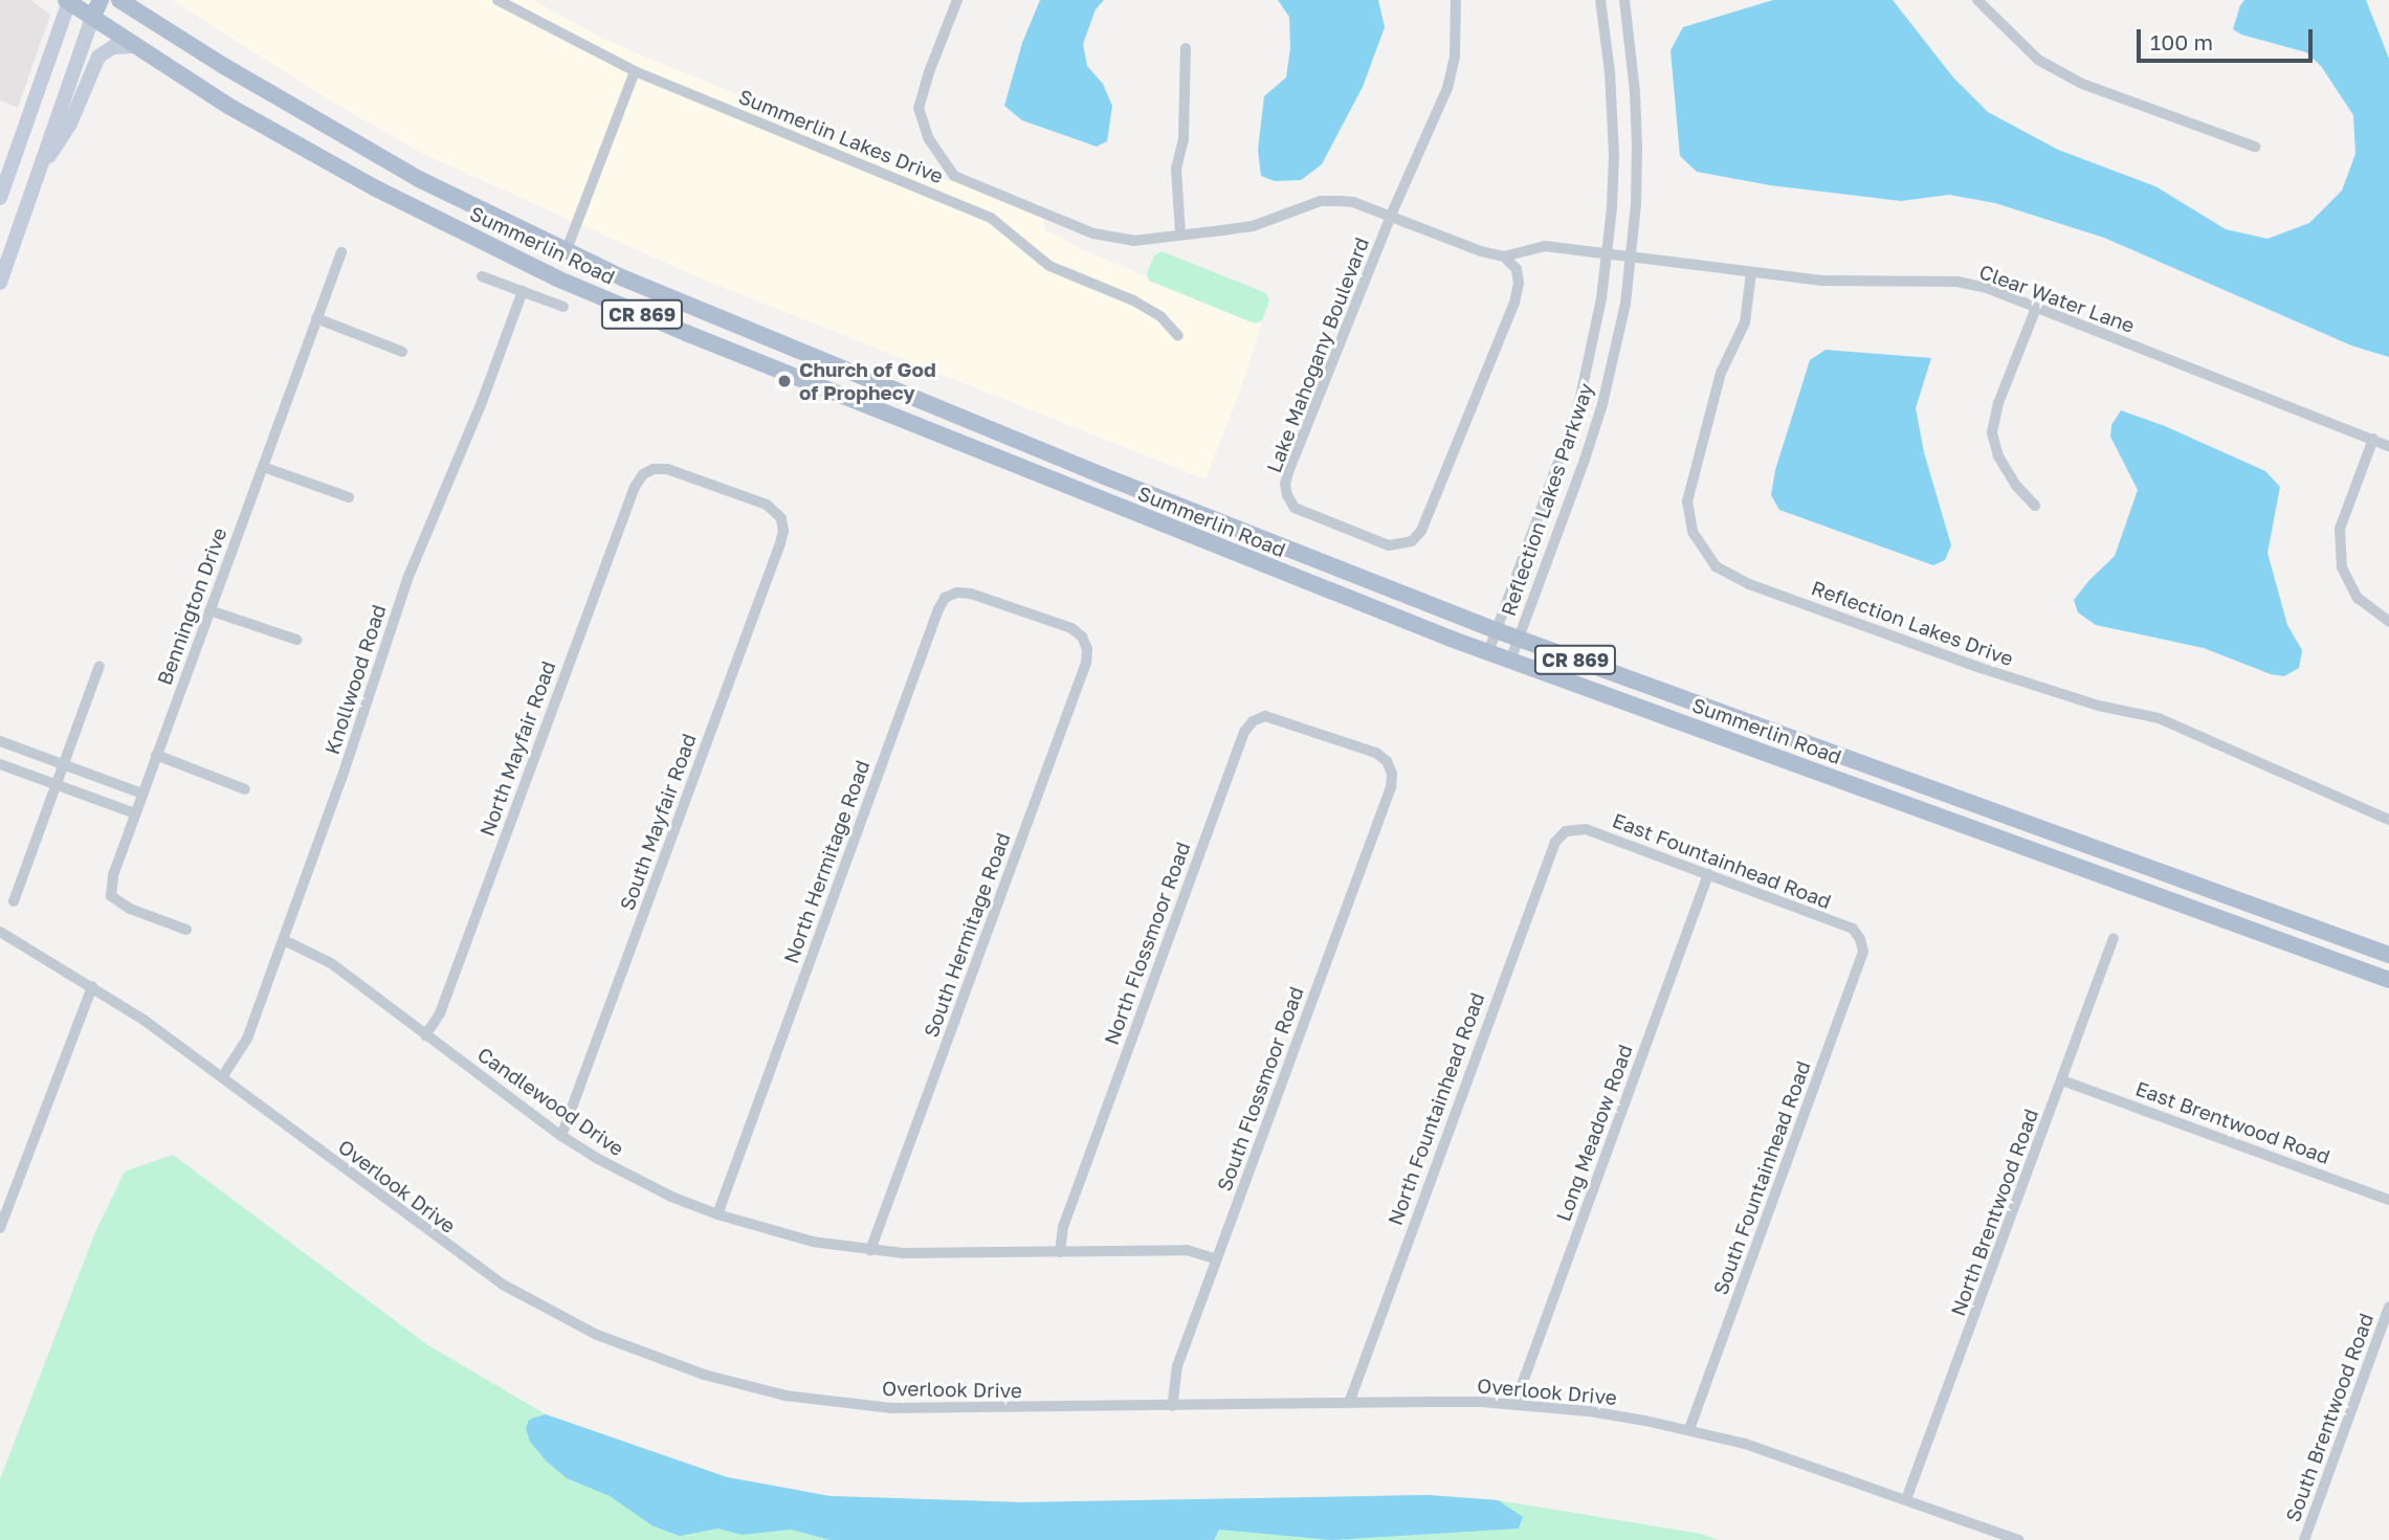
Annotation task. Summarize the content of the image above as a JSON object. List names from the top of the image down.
{
  "streets": {
    "main road": ["Summerlin Road", "CR 869"],
    "street": [
      "Summerlin Lakes Drive",
      "Clear Water Lane",
      "Lake Mahogany Boulevard",
      "Reflection Lakes Parkway",
      "Bennington Drive",
      "Reflection Lakes Drive",
      "Knollwood Road",
      "North Mayfair Road",
      "South Mayfair Road",
      "East Fountainhead Road",
      "North Hermitage Road",
      "South Hermitage Road",
      "North Flossmoor Road",
      "South Flossmoor Road",
      "Candlewood Drive",
      "North Fountainhead Road",
      "East Brentwood Road",
      "Long Meadow Road",
      "South Fountainhead Road",
      "Overlook Drive",
      "North Brentwood Road",
      "South Brentwood Road"
    ]
  },
  "crossings": [
    ["Summerlin Road", "Reflection Lakes Parkway"],
    ["Clear Water Lane", "Reflection Lakes Parkway"],
    ["Clear Water Lane", "Reflection Lakes Drive"],
    ["Knollwood Road", "Candlewood Drive"],
    ["Knollwood Road", "Overlook Drive"],
    ["North Mayfair Road", "South Mayfair Road"],
    ["North Mayfair Road", "Candlewood Drive"],
    ["South Mayfair Road", "Candlewood Drive"],
    ["East Fountainhead Road", "North Fountainhead Road"],
    ["East Fountainhead Road", "Long Meadow Road"],
    ["East Fountainhead Road", "South Fountainhead Road"],
    ["North Hermitage Road", "South Hermitage Road"],
    ["North Hermitage Road", "Candlewood Drive"],
    ["South Hermitage Road", "Candlewood Drive"],
    ["North Flossmoor Road", "South Flossmoor Road"],
    ["North Flossmoor Road", "Candlewood Drive"],
    ["South Flossmoor Road", "Candlewood Drive"],
    ["South Flossmoor Road", "Overlook Drive"],
    ["North Fountainhead Road", "Overlook Drive"],
    ["East Brentwood Road", "North Brentwood Road"],
    ["Long Meadow Road", "Overlook Drive"],
    ["South Fountainhead Road", "Overlook Drive"],
    ["Overlook Drive", "North Brentwood Road"]
  ],
  "places": ["Church of God of Prophecy"],
  "scale_bar": "100 m"
}
